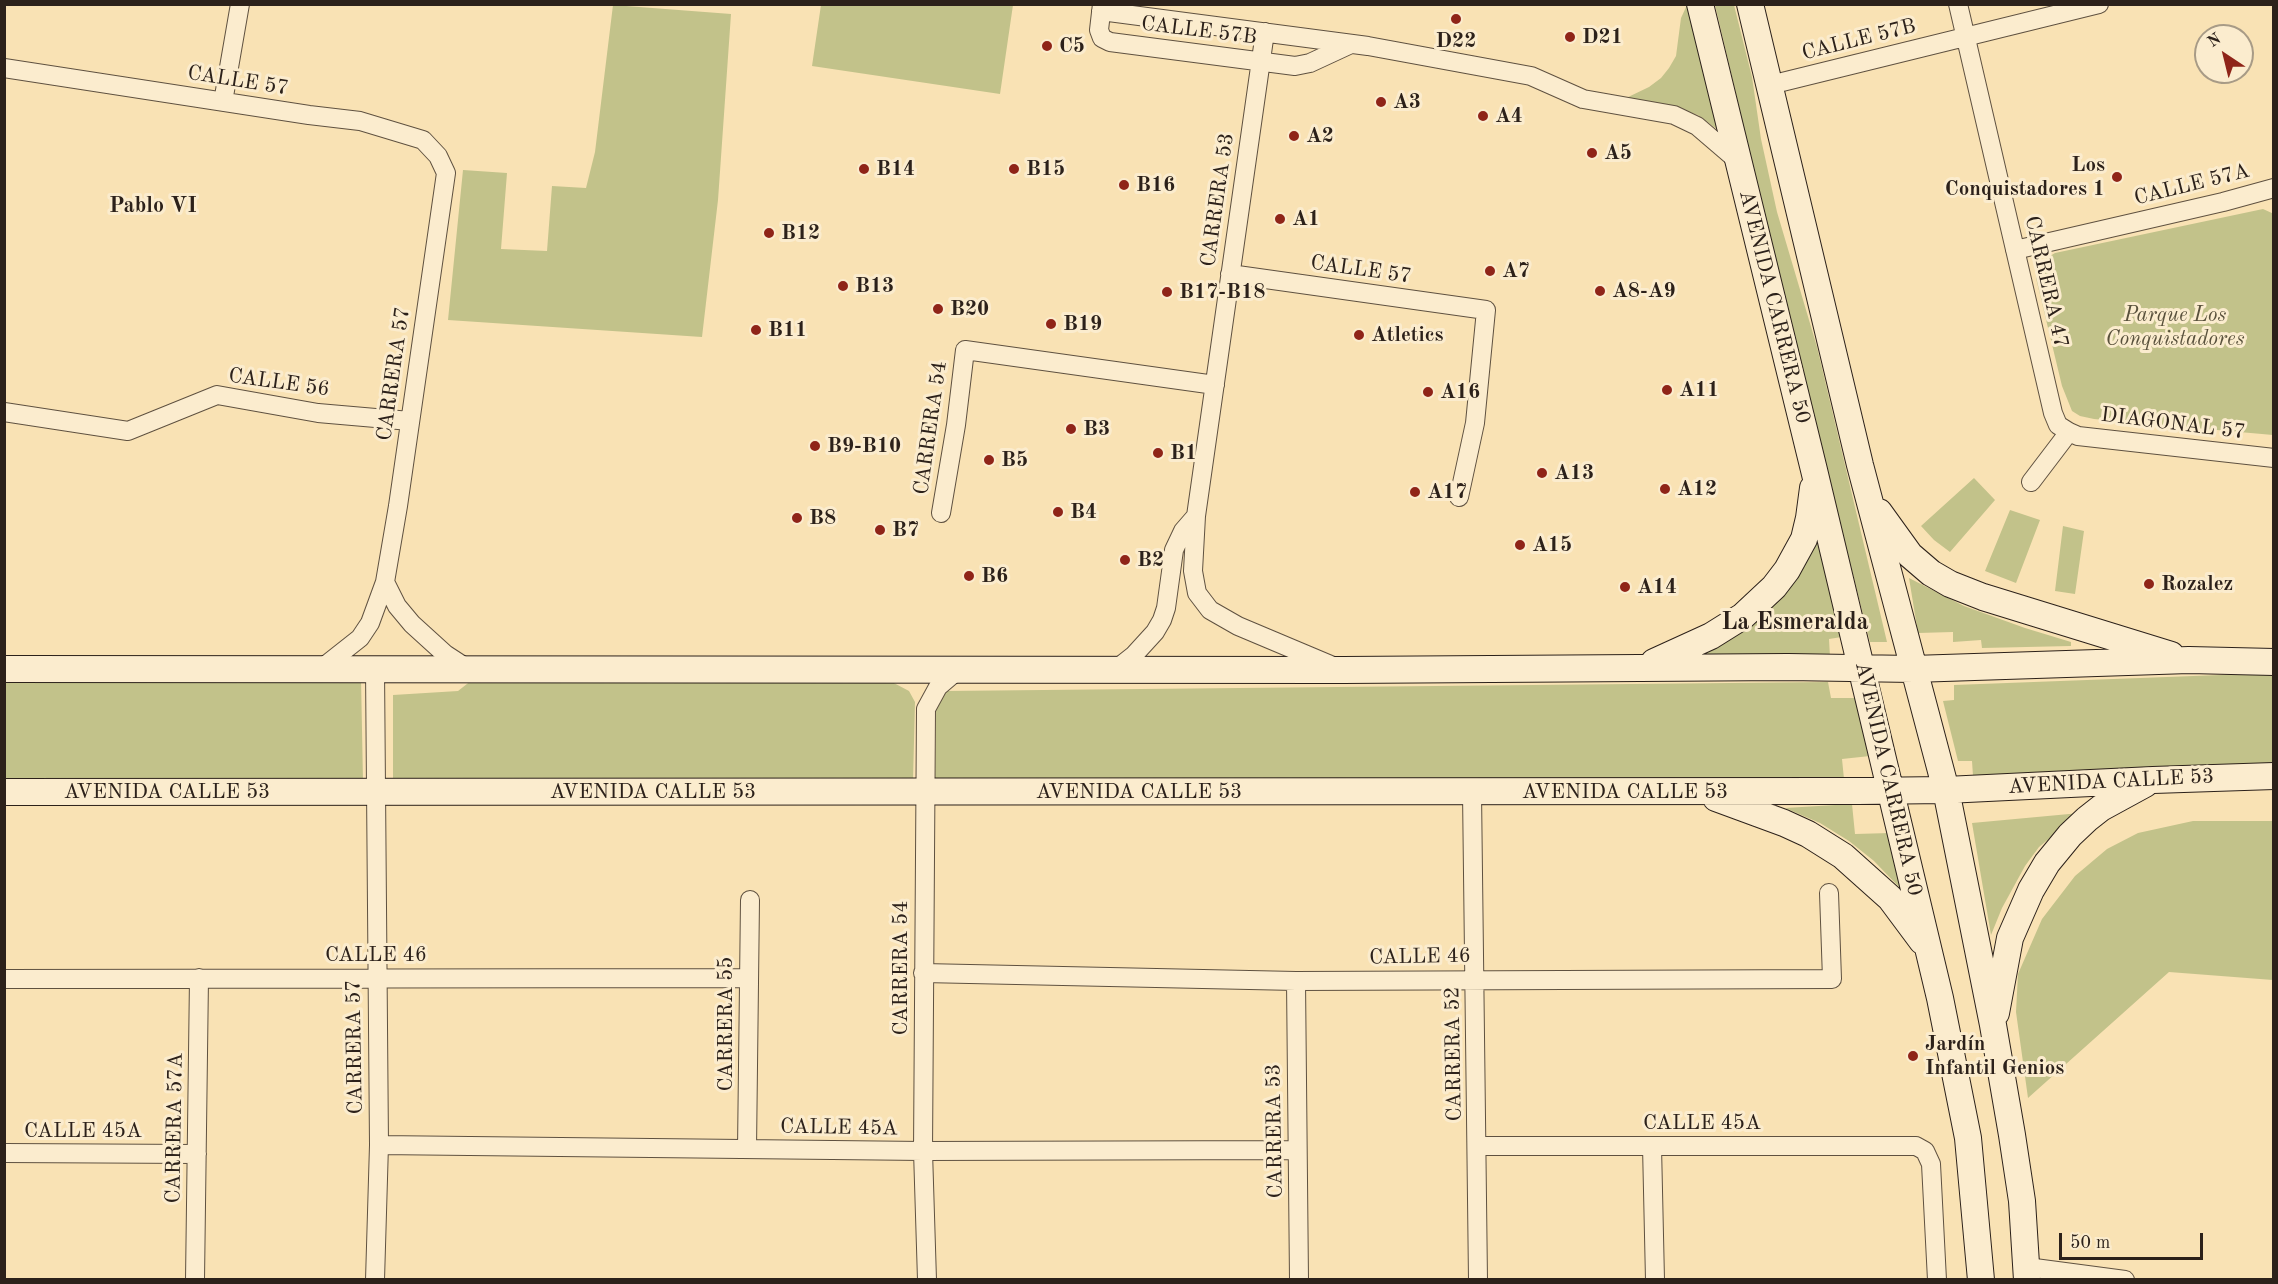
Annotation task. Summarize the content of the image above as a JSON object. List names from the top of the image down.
{
  "streets": {
    "main road": ["AVENIDA CARRERA 50", "AVENIDA CALLE 53"],
    "street": [
      "CALLE 57B",
      "CALLE 57",
      "CALLE 57A",
      "CARRERA 53",
      "CARRERA 47",
      "CARRERA 57",
      "CALLE 56",
      "DIAGONAL 57",
      "CARRERA 54",
      "CALLE 46",
      "CARRERA 55",
      "CARRERA 52",
      "CALLE 45A",
      "CARRERA 57A"
    ]
  },
  "crossings": [
    ["CALLE 57B", "CARRERA 53"],
    ["CALLE 57B", "CARRERA 47"],
    ["CALLE 57B", "AVENIDA CARRERA 50"],
    ["CALLE 57", "CARRERA 53"],
    ["CALLE 57", "CARRERA 57"],
    ["CALLE 57A", "CARRERA 47"],
    ["CARRERA 53", "CARRERA 54"],
    ["CARRERA 53", "CALLE 46"],
    ["CARRERA 53", "CALLE 45A"],
    ["CARRERA 47", "DIAGONAL 57"],
    ["AVENIDA CARRERA 50", "AVENIDA CALLE 53"],
    ["CARRERA 57", "CALLE 56"],
    ["CARRERA 57", "AVENIDA CALLE 53"],
    ["CARRERA 57", "CALLE 46"],
    ["CARRERA 57", "CALLE 45A"],
    ["CARRERA 54", "AVENIDA CALLE 53"],
    ["CARRERA 54", "CALLE 46"],
    ["CARRERA 54", "CALLE 45A"],
    ["AVENIDA CALLE 53", "CARRERA 52"],
    ["CALLE 46", "CARRERA 55"],
    ["CALLE 46", "CARRERA 52"],
    ["CALLE 46", "CARRERA 57A"],
    ["CARRERA 55", "CALLE 45A"],
    ["CARRERA 52", "CALLE 45A"],
    ["CALLE 45A", "CARRERA 57A"]
  ],
  "districts": ["Pablo VI", "La Esmeralda"],
  "parks": ["Parque Los Conquistadores"],
  "places": [
    "D22",
    "D21",
    "C5",
    "A3",
    "A4",
    "A2",
    "A5",
    "B14",
    "B15",
    "Los Conquistadores 1",
    "B16",
    "A1",
    "B12",
    "A7",
    "B13",
    "A8-A9",
    "B17-B18",
    "B20",
    "B19",
    "B11",
    "Atletics",
    "A11",
    "A16",
    "B3",
    "B9-B10",
    "B1",
    "B5",
    "A13",
    "A12",
    "A17",
    "B4",
    "B8",
    "B7",
    "A15",
    "B2",
    "B6",
    "Rozalez",
    "A14",
    "Jardín Infantil Genios"
  ],
  "scale_bar": "50 m",
  "north": "top left"
}
